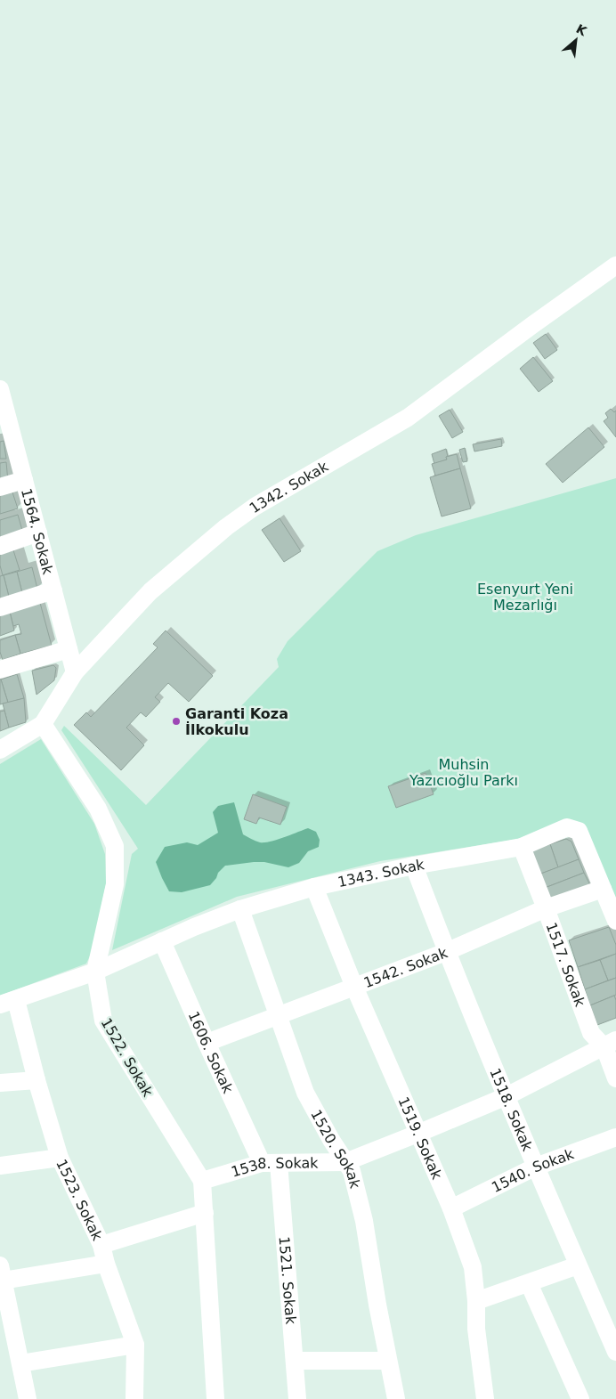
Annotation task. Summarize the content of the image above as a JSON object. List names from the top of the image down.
{
  "streets": {
    "street": [
      "1342. Sokak",
      "1564. Sokak",
      "1343. Sokak",
      "1517. Sokak",
      "1542. Sokak",
      "1606. Sokak",
      "1522. Sokak",
      "1518. Sokak",
      "1519. Sokak",
      "1520. Sokak",
      "1538. Sokak",
      "1540. Sokak",
      "1523. Sokak",
      "1521. Sokak"
    ]
  },
  "crossings": [
    ["1342. Sokak", "1564. Sokak"],
    ["1342. Sokak", "1522. Sokak"],
    ["1343. Sokak", "1517. Sokak"],
    ["1343. Sokak", "1542. Sokak"],
    ["1343. Sokak", "1606. Sokak"],
    ["1343. Sokak", "1522. Sokak"],
    ["1343. Sokak", "1518. Sokak"],
    ["1343. Sokak", "1519. Sokak"],
    ["1343. Sokak", "1520. Sokak"],
    ["1343. Sokak", "1523. Sokak"],
    ["1517. Sokak", "1542. Sokak"],
    ["1517. Sokak", "1538. Sokak"],
    ["1542. Sokak", "1606. Sokak"],
    ["1542. Sokak", "1518. Sokak"],
    ["1542. Sokak", "1519. Sokak"],
    ["1542. Sokak", "1520. Sokak"],
    ["1606. Sokak", "1538. Sokak"],
    ["1606. Sokak", "1521. Sokak"],
    ["1522. Sokak", "1538. Sokak"],
    ["1518. Sokak", "1538. Sokak"],
    ["1518. Sokak", "1540. Sokak"],
    ["1519. Sokak", "1538. Sokak"],
    ["1519. Sokak", "1540. Sokak"],
    ["1520. Sokak", "1538. Sokak"],
    ["1538. Sokak", "1521. Sokak"]
  ],
  "parks": ["Esenyurt Yeni Mezarlığı", "Muhsin Yazıcıoğlu Parkı"],
  "places": ["Garanti Koza İlkokulu"],
  "north": "top right"
}
